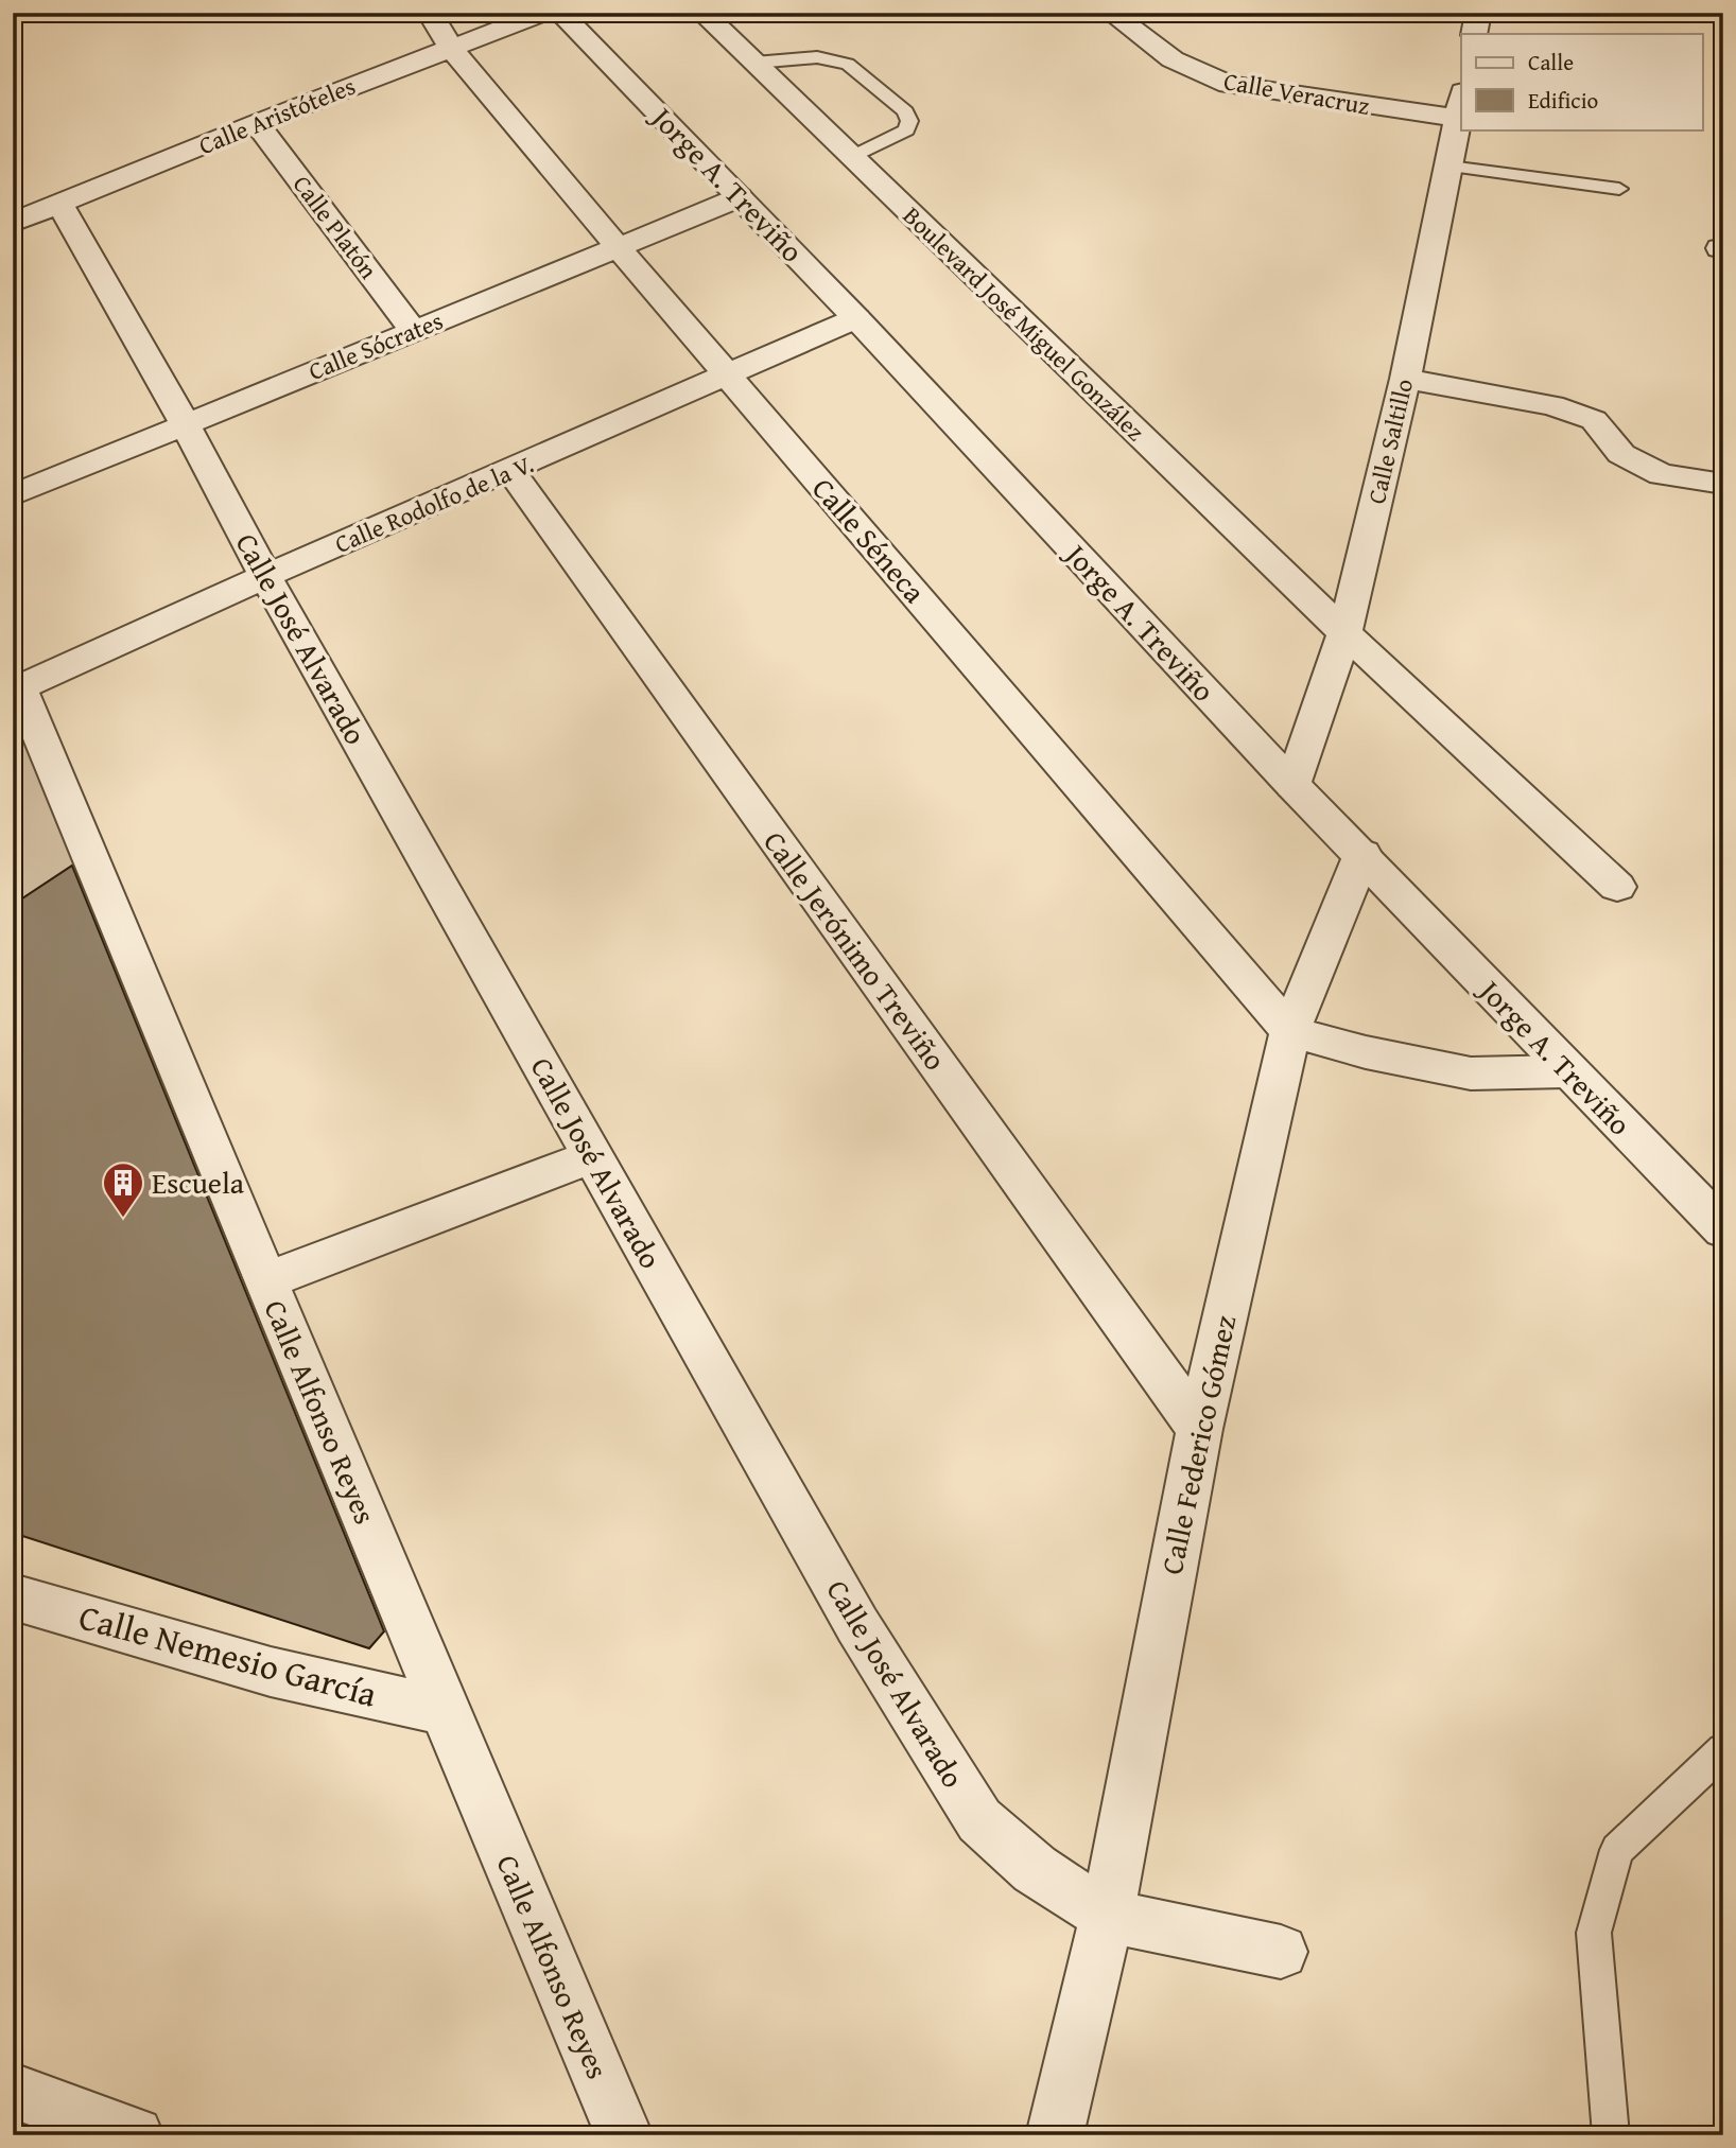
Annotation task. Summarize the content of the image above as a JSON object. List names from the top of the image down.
{
  "streets": {
    "street": [
      "Calle Veracruz",
      "Calle Aristóteles",
      "Jorge A. Treviño",
      "Calle Platón",
      "Boulevard José Miguel González",
      "Calle Sócrates",
      "Calle Saltillo",
      "Calle Rodolfo de la V.",
      "Calle Séneca",
      "Calle José Alvarado",
      "Calle Jerónimo Treviño",
      "Calle Alfonso Reyes",
      "Calle Federico Gómez",
      "Calle Nemesio García"
    ]
  },
  "crossings": [
    ["Calle Veracruz", "Calle Saltillo"],
    ["Calle Aristóteles", "Calle Platón"],
    ["Calle Aristóteles", "Calle Séneca"],
    ["Calle Aristóteles", "Calle José Alvarado"],
    ["Jorge A. Treviño", "Calle Sócrates"],
    ["Jorge A. Treviño", "Calle Saltillo"],
    ["Jorge A. Treviño", "Calle Rodolfo de la V."],
    ["Jorge A. Treviño", "Calle Federico Gómez"],
    ["Calle Platón", "Calle Sócrates"],
    ["Boulevard José Miguel González", "Calle Saltillo"],
    ["Calle Sócrates", "Calle Séneca"],
    ["Calle Sócrates", "Calle José Alvarado"],
    ["Calle Rodolfo de la V.", "Calle Séneca"],
    ["Calle Rodolfo de la V.", "Calle José Alvarado"],
    ["Calle Rodolfo de la V.", "Calle Jerónimo Treviño"],
    ["Calle Rodolfo de la V.", "Calle Alfonso Reyes"],
    ["Calle Séneca", "Calle Federico Gómez"],
    ["Calle José Alvarado", "Calle Federico Gómez"],
    ["Calle Jerónimo Treviño", "Calle Federico Gómez"],
    ["Calle Alfonso Reyes", "Calle Nemesio García"]
  ],
  "places": {
    "building": ["Escuela"]
  },
  "legend": ["Calle", "Edificio"]
}
